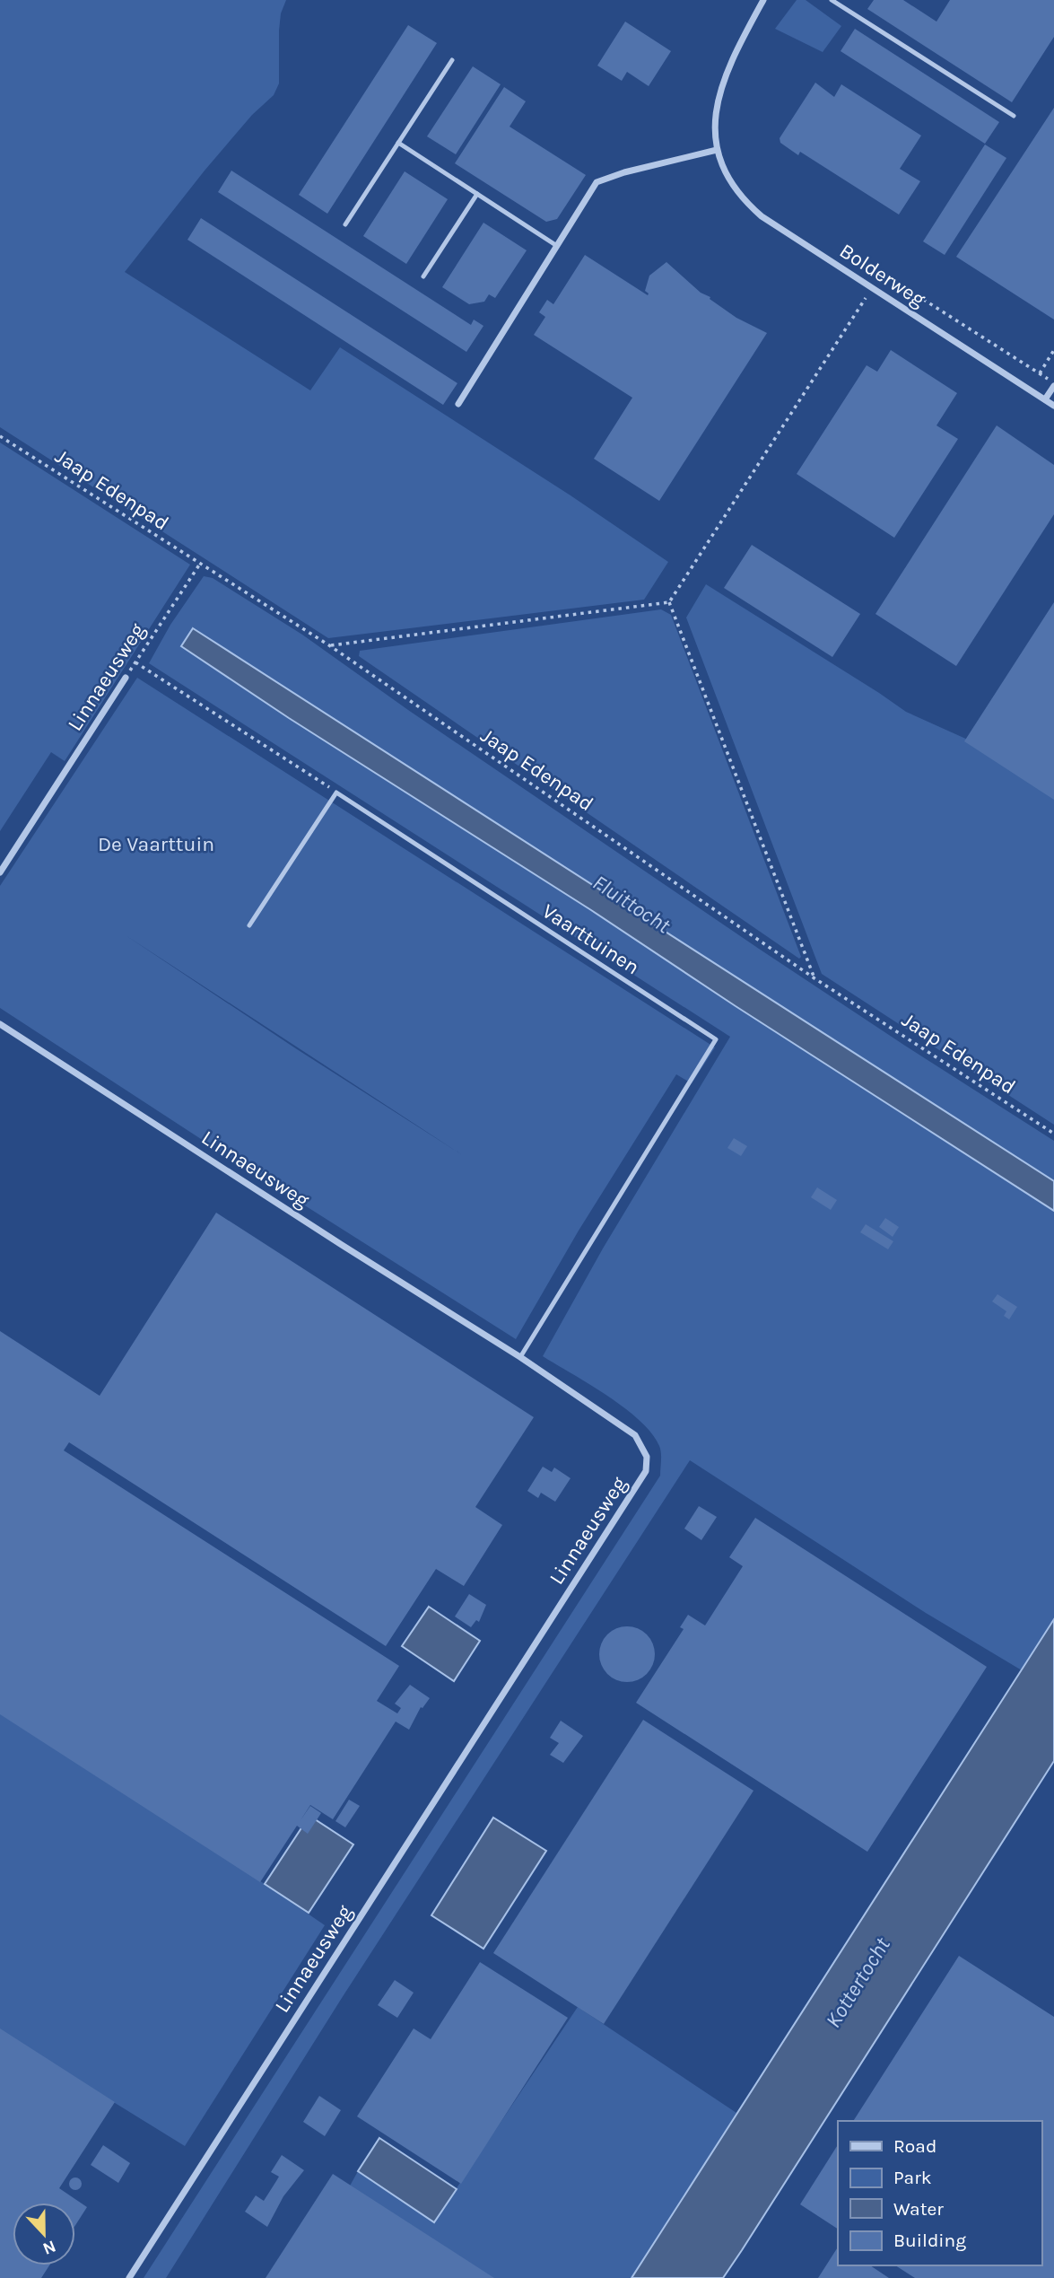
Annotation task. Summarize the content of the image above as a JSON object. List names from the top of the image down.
{
  "streets": {
    "street": ["Bolderweg", "Linnaeusweg"],
    "lane": ["Vaarttuinen"],
    "path": ["Jaap Edenpad"]
  },
  "crossings": [
    ["Jaap Edenpad", "Linnaeusweg"],
    ["Linnaeusweg", "Vaarttuinen"]
  ],
  "water": ["Fluittocht", "Kottertocht"],
  "parks": ["De Vaarttuin"],
  "legend": [
    "Road",
    "Park",
    "Water",
    "Building"
  ],
  "north": "bottom"
}
